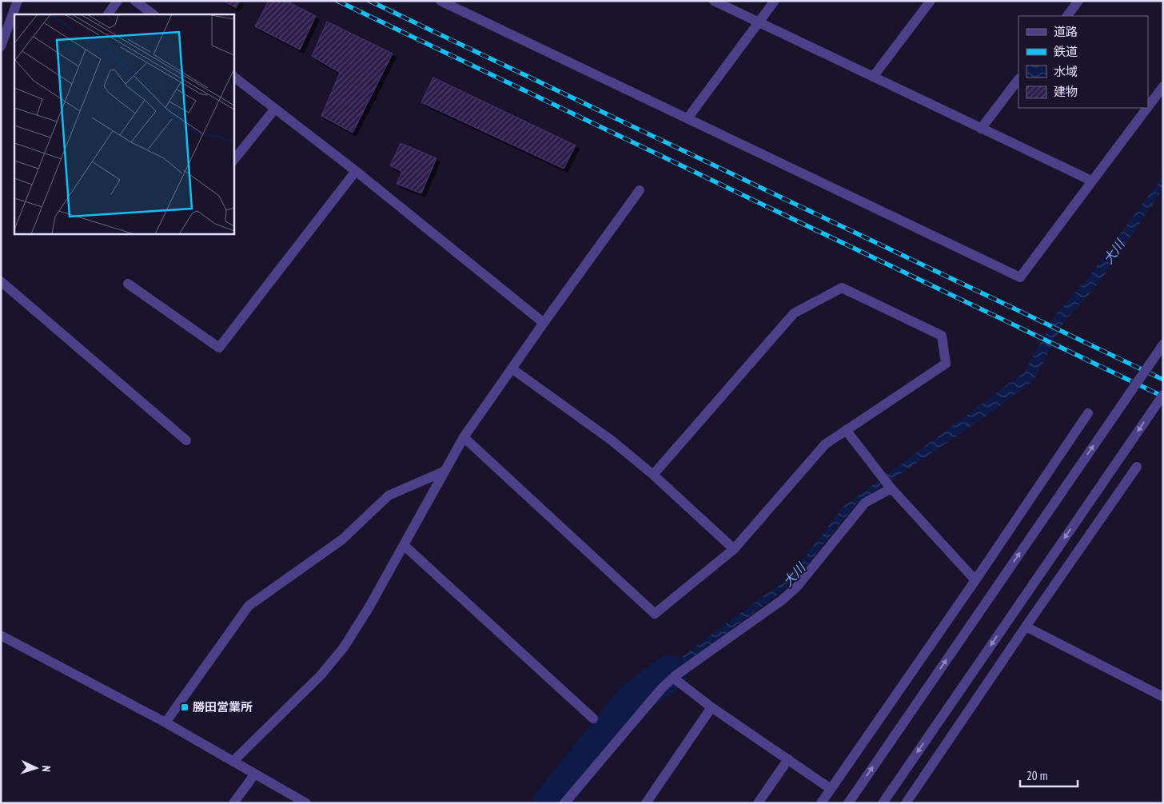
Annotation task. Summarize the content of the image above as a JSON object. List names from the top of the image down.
{
  "water": ["大川"],
  "places": {
    "transit": ["勝田営業所"]
  },
  "legend": [
    "道路",
    "鉄道",
    "水域",
    "建物"
  ],
  "scale_bar": "20 m",
  "north": "right"
}
